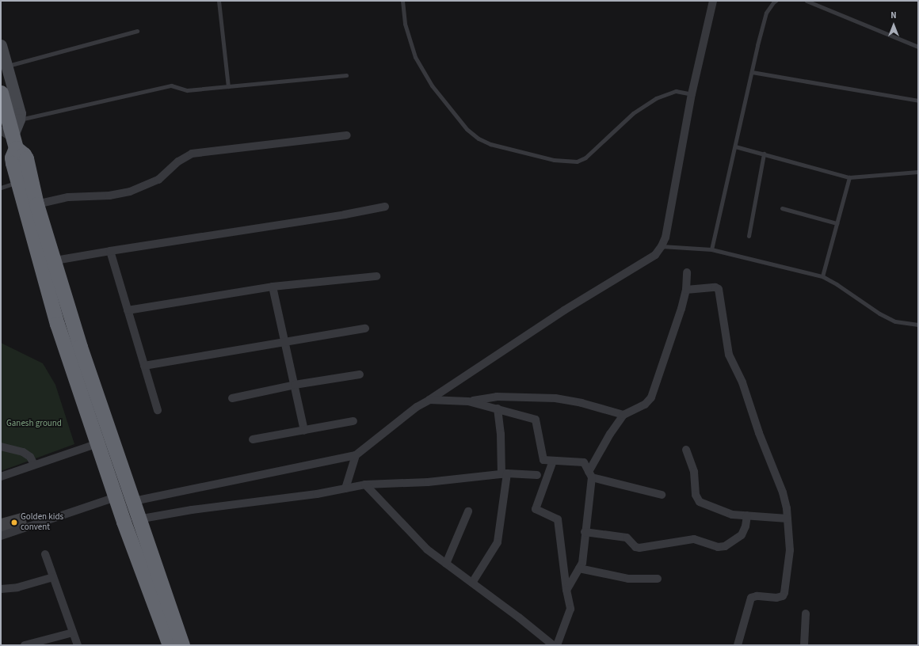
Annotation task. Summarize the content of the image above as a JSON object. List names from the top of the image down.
{
  "parks": ["Ganesh ground"],
  "places": ["Golden kids convent"],
  "north": "top"
}
